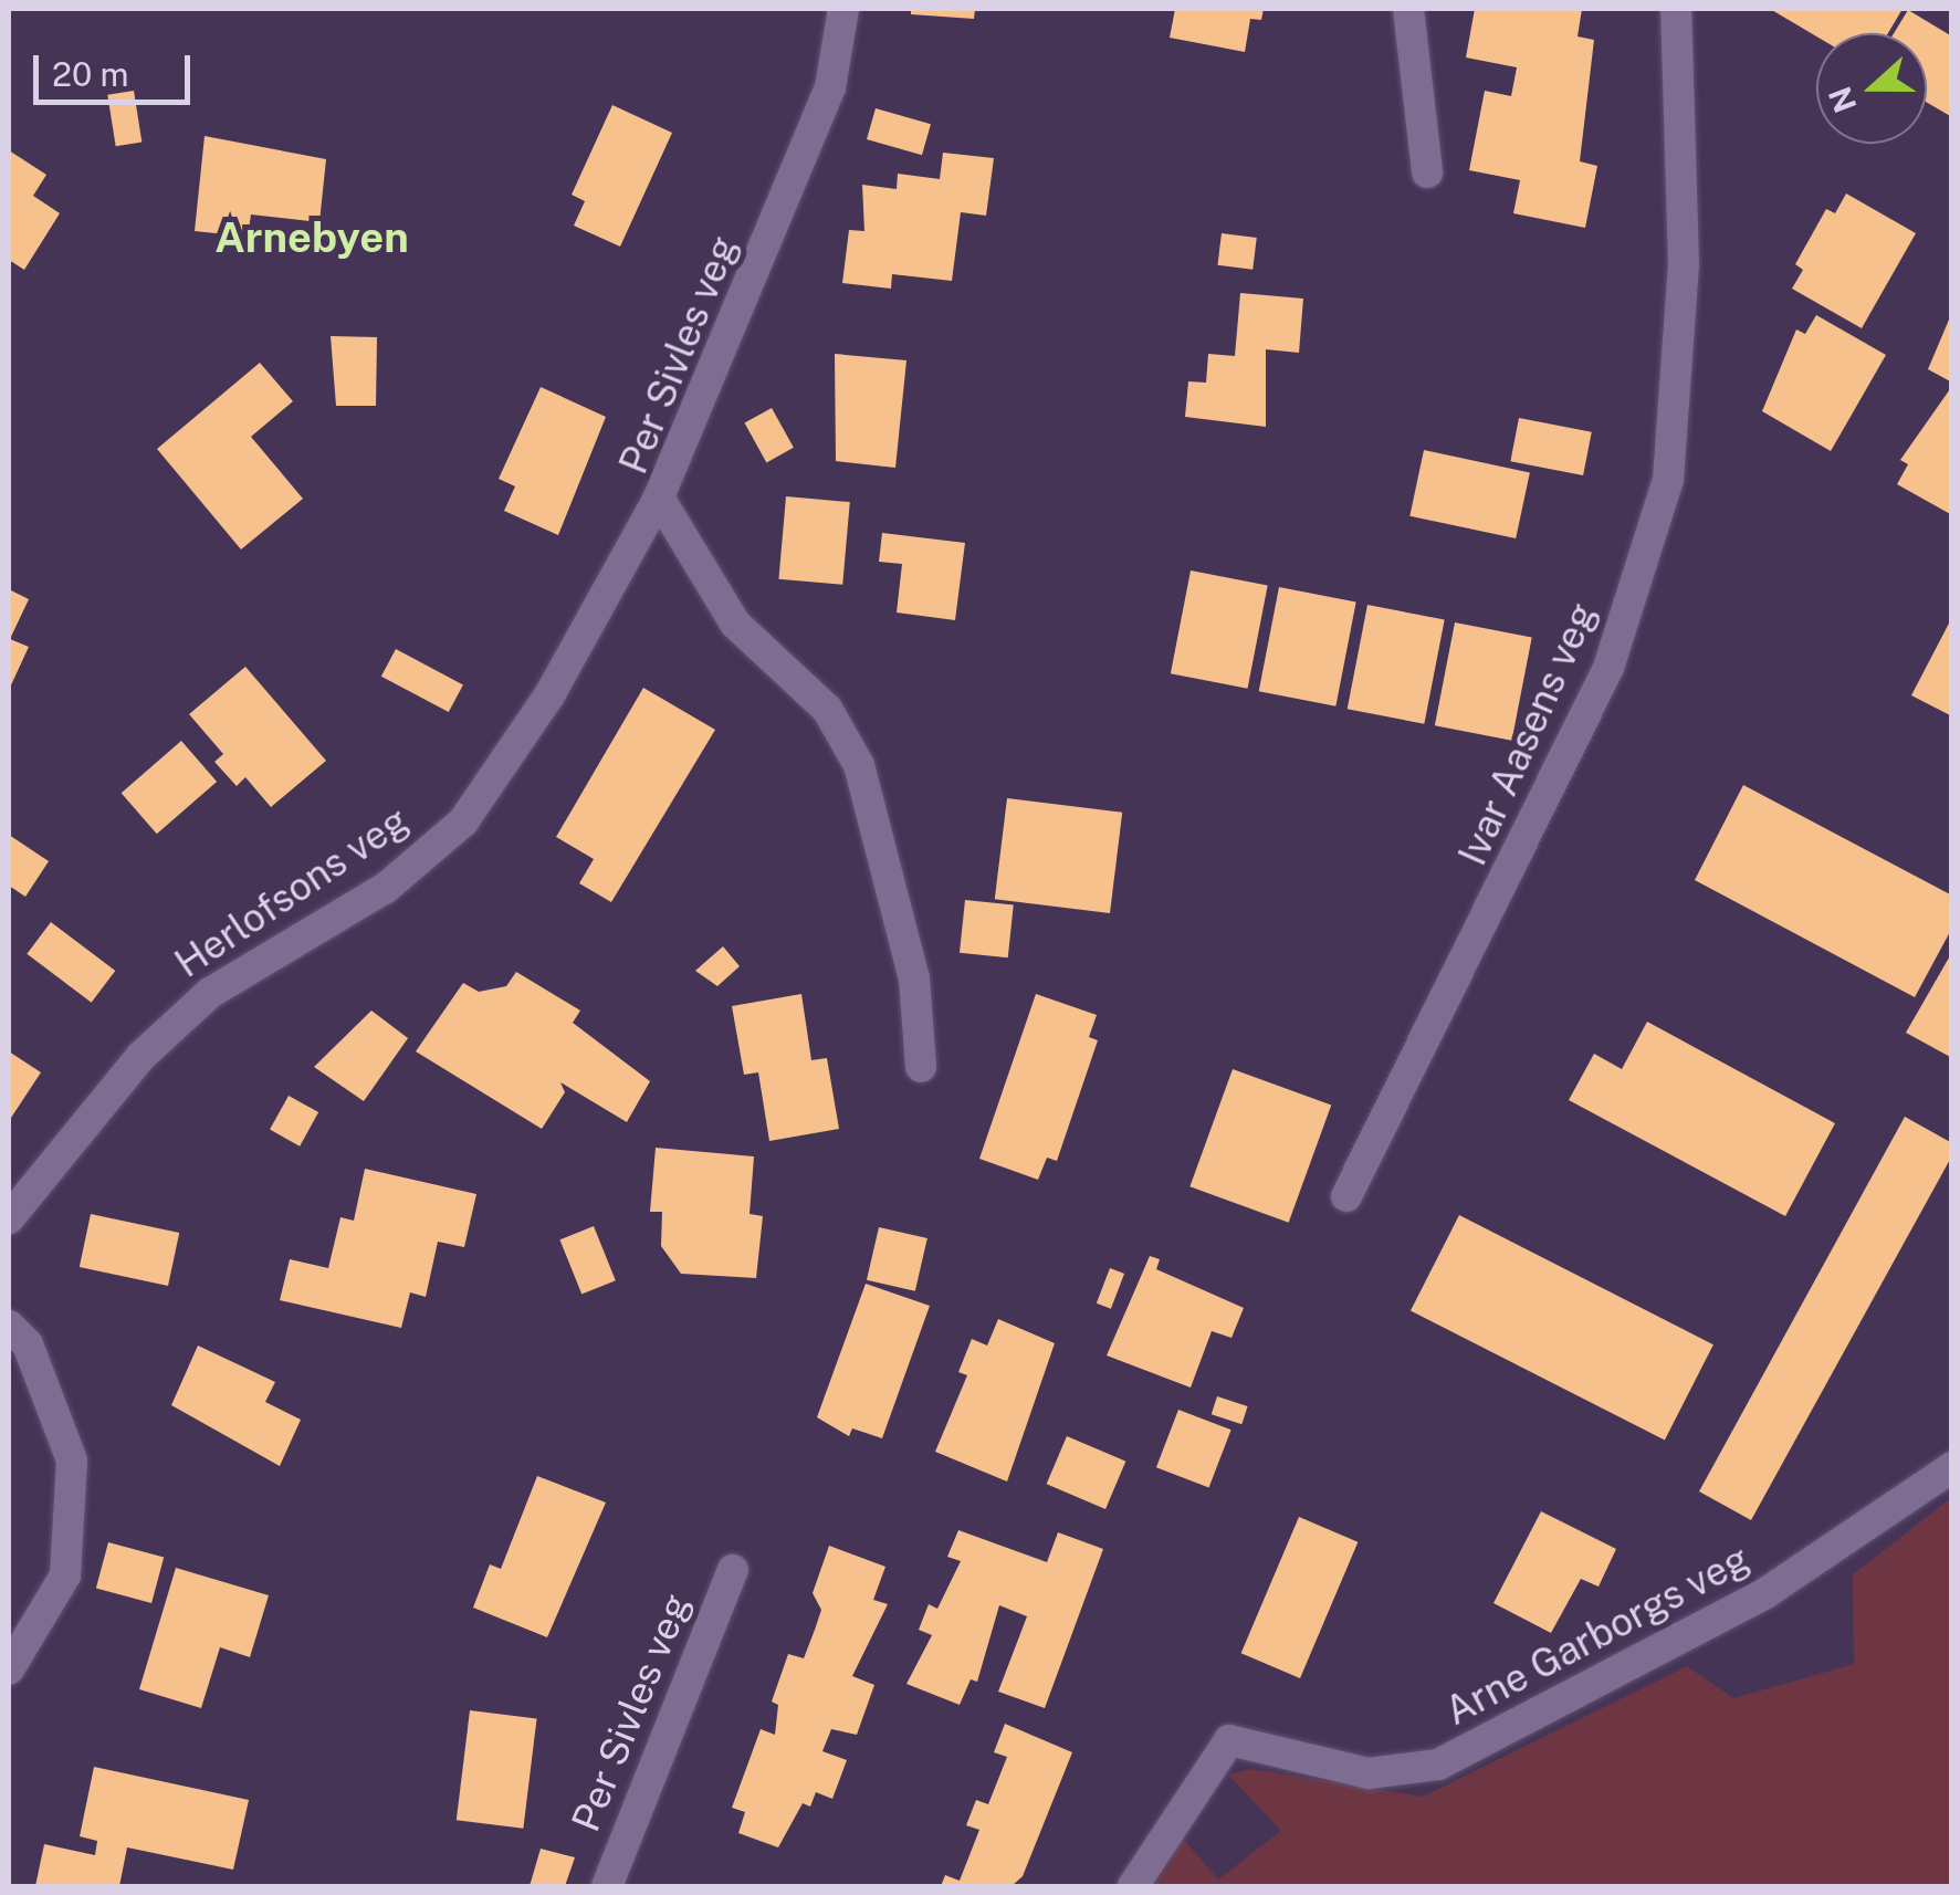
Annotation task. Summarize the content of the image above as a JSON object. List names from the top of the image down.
{
  "streets": {
    "street": [
      "Per Sivles veg",
      "Ivar Aasens veg",
      "Herlofsons veg",
      "Arne Garborgs veg"
    ]
  },
  "crossings": [
    ["Per Sivles veg", "Herlofsons veg"]
  ],
  "districts": ["Arnebyen"],
  "scale_bar": "20 m",
  "north": "left"
}
